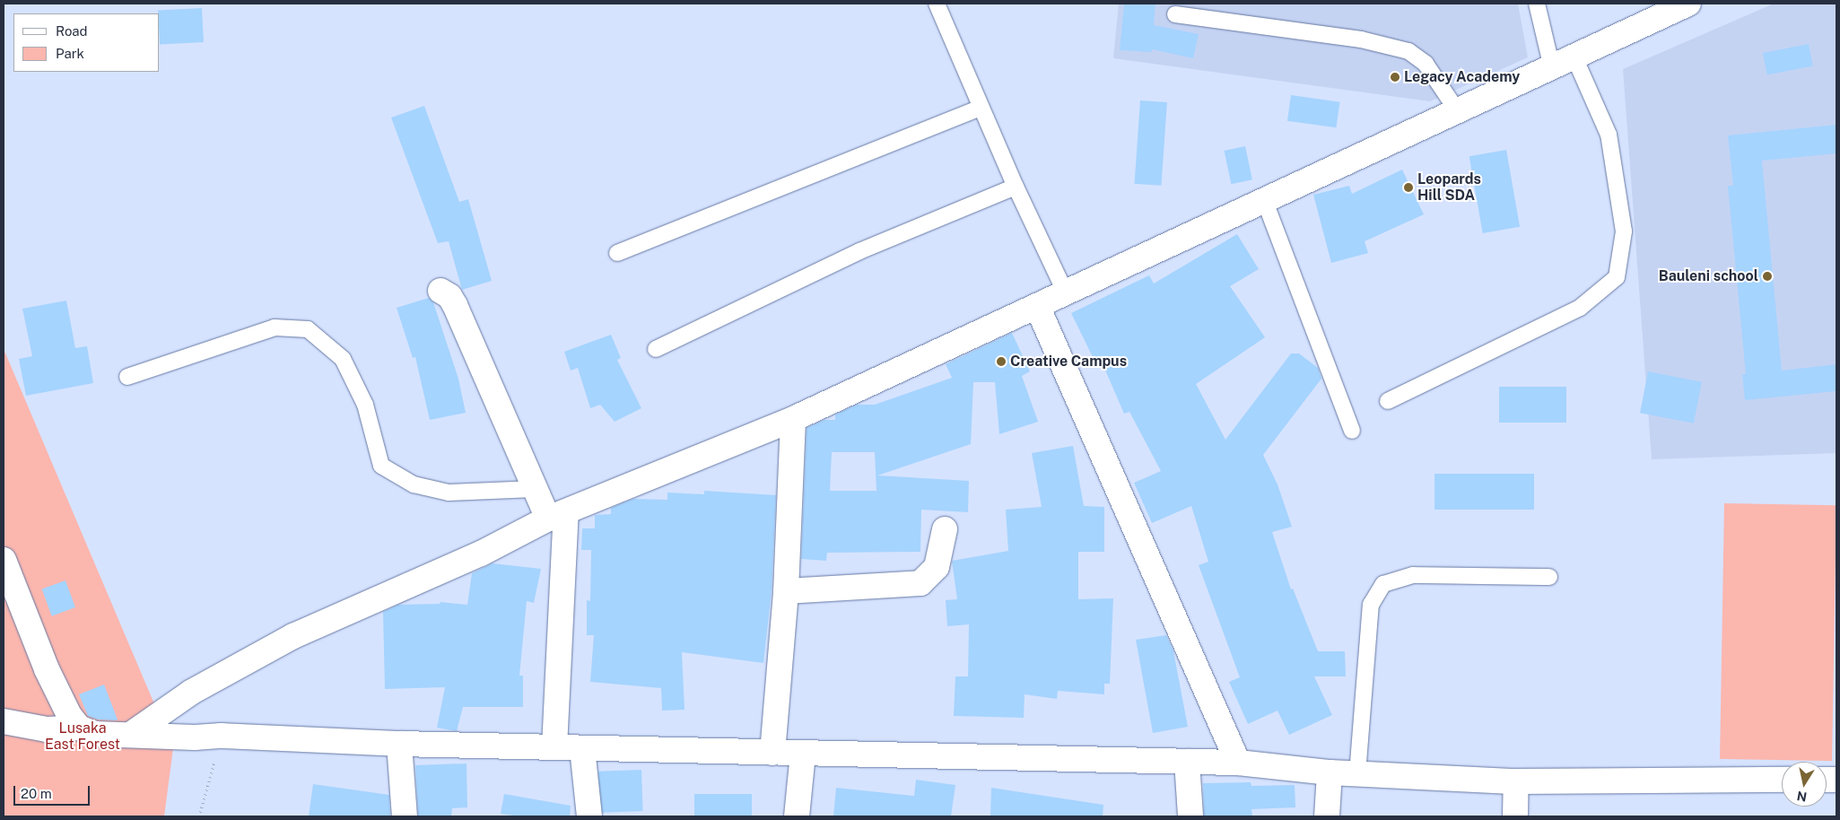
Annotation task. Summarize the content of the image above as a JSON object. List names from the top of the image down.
{
  "parks": ["Lusaka East Forest"],
  "places": [
    "Legacy Academy",
    "Leopards Hill SDA",
    "Bauleni school",
    "Creative Campus"
  ],
  "legend": ["Road", "Park"],
  "scale_bar": "20 m",
  "north": "bottom"
}
